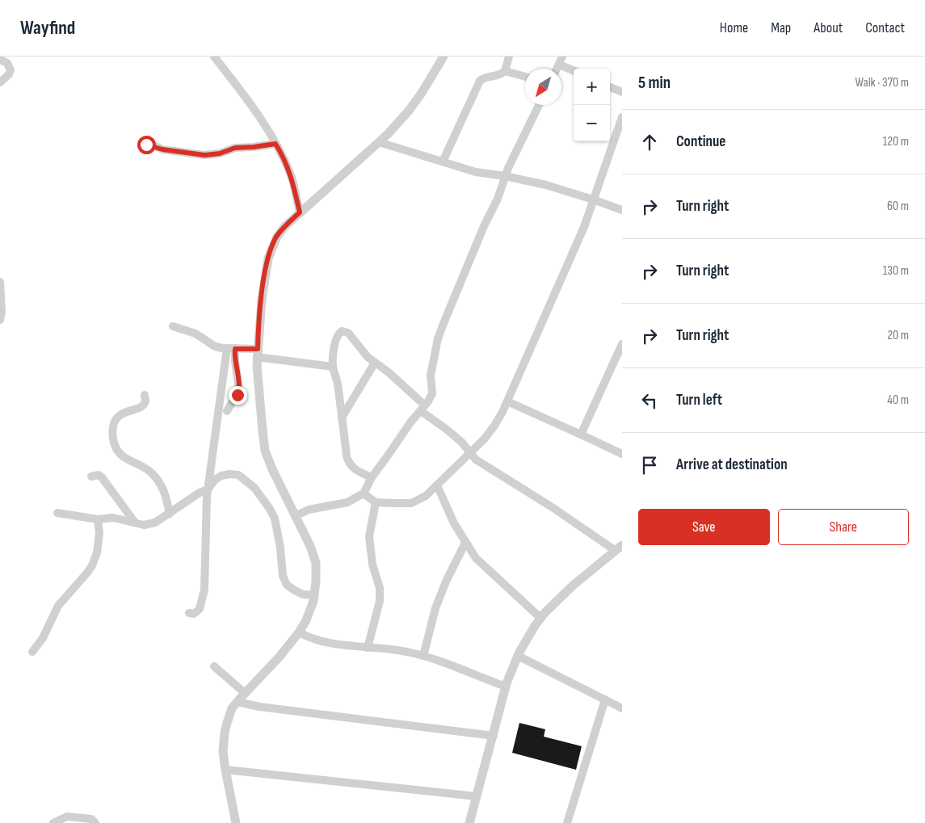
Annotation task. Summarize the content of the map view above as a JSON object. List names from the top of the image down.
{
  "north": "bottom left",
  "page": {
    "header": "Wayfind",
    "nav": [
      "Home",
      "Map",
      "About",
      "Contact"
    ],
    "heading": ["5 min", "Walk · 370 m"],
    "map_buttons": ["+", "−"],
    "list": [
      ["Continue", "120 m"],
      ["Turn right", "60 m"],
      ["Turn right", "130 m"],
      ["Turn right", "20 m"],
      ["Turn left", "40 m"],
      "Arrive at destination"
    ],
    "buttons": ["Save", "Share"]
  }
}
